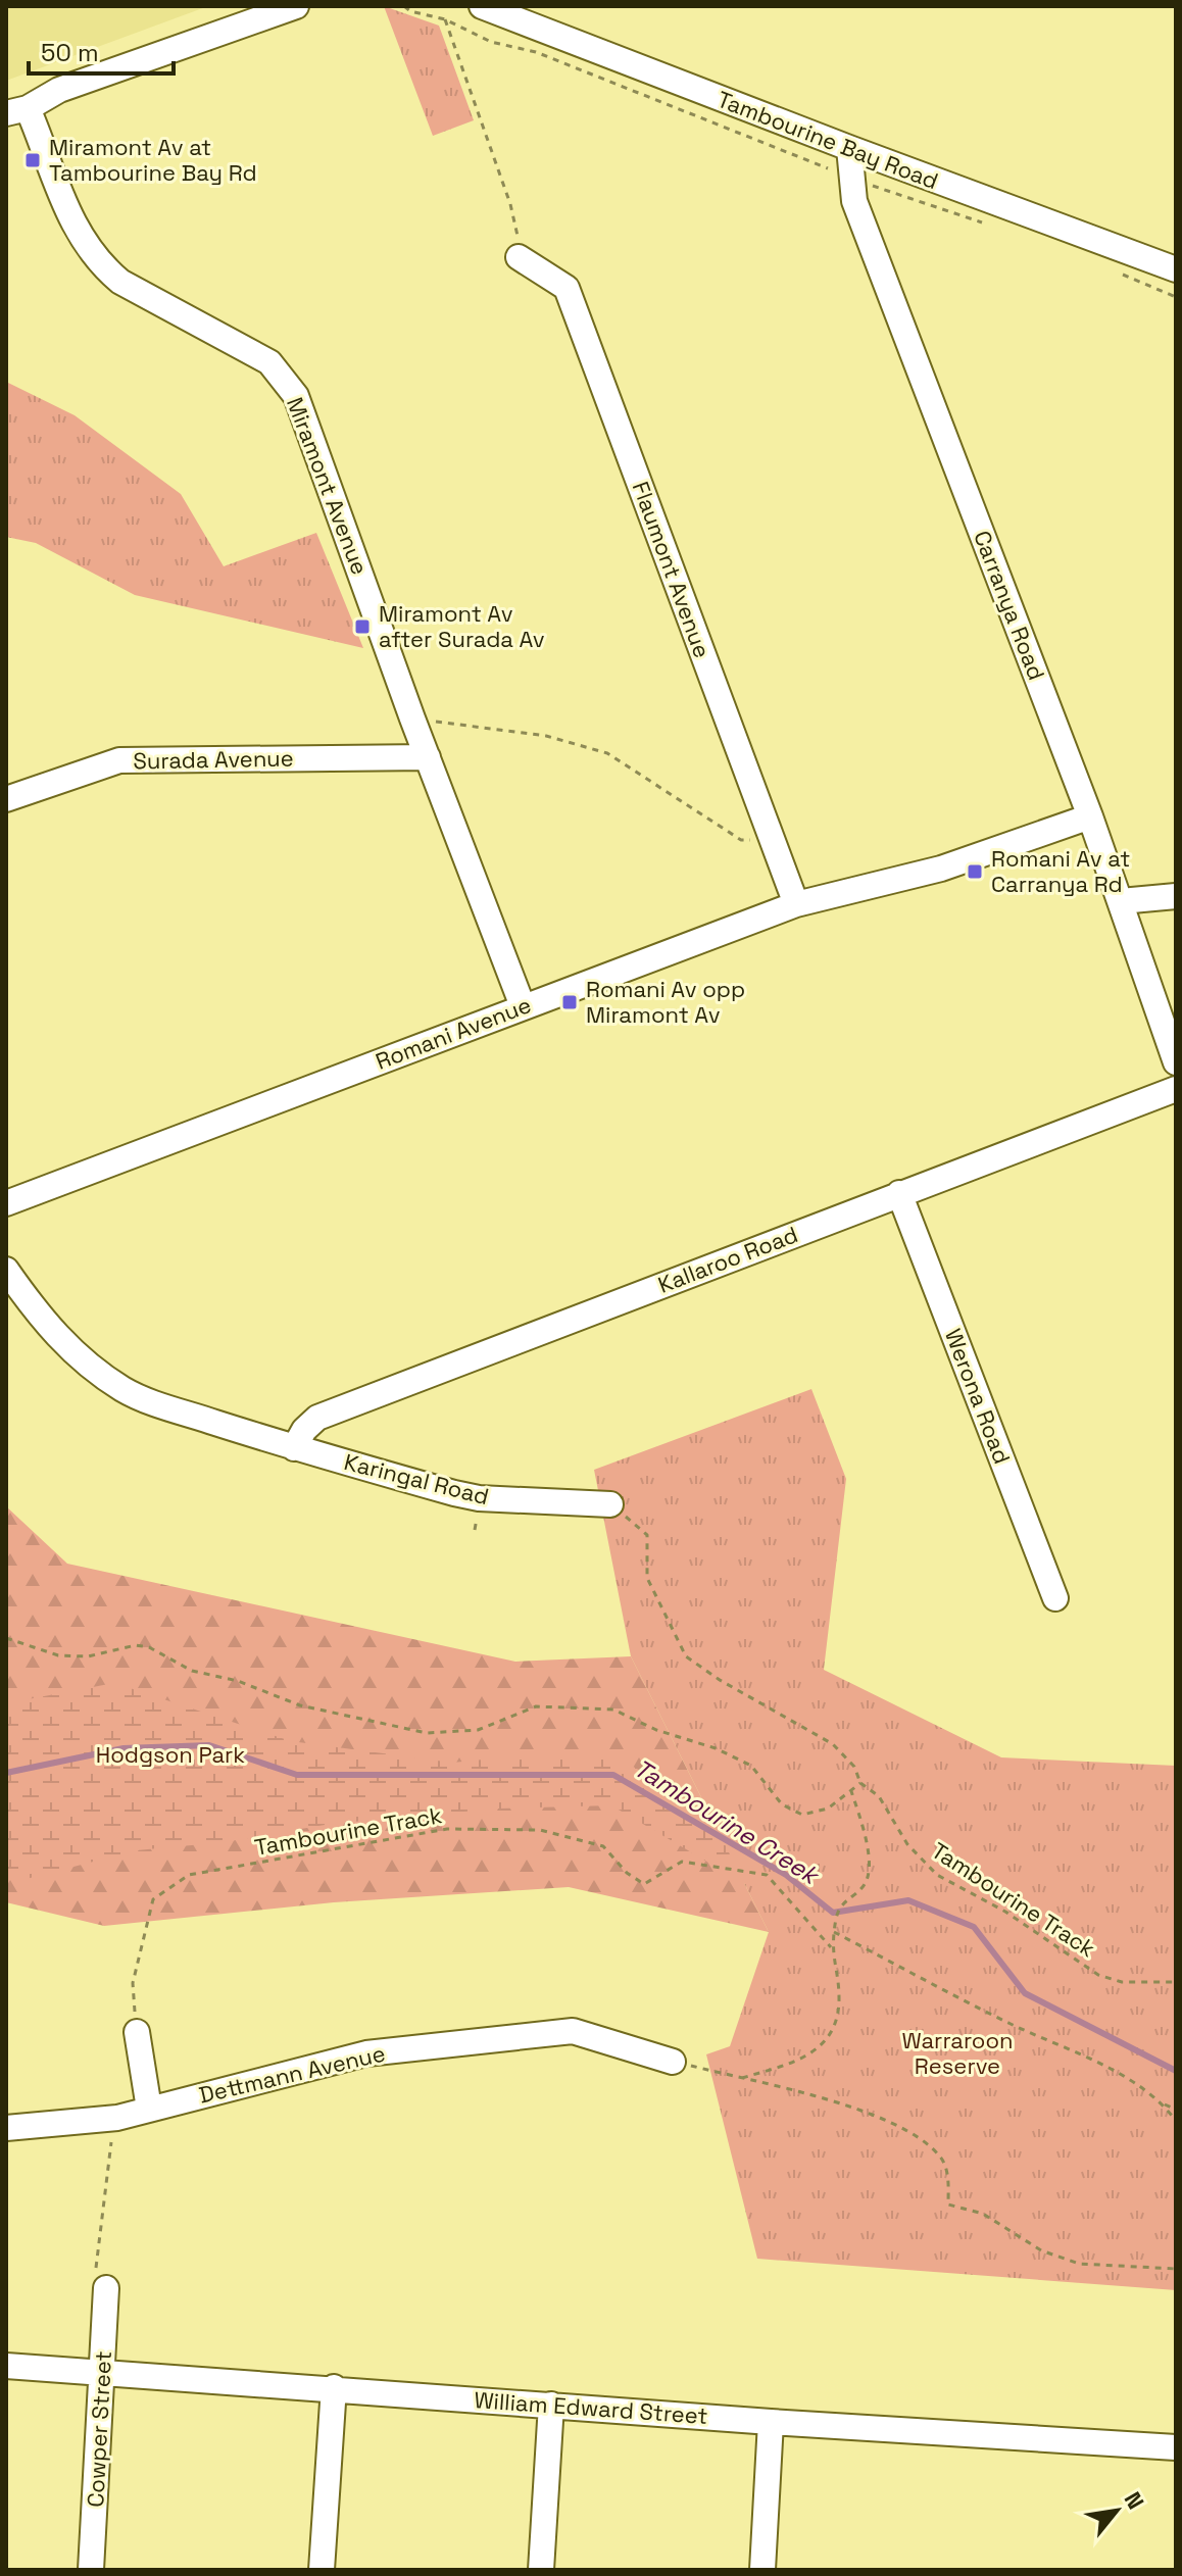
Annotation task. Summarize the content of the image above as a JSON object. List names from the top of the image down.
{
  "streets": {
    "street": [
      "Tambourine Bay Road",
      "Miramont Avenue",
      "Flaumont Avenue",
      "Carranya Road",
      "Surada Avenue",
      "Romani Avenue",
      "Kallaroo Road",
      "Werona Road",
      "Karingal Road",
      "Dettmann Avenue",
      "William Edward Street",
      "Cowper Street"
    ],
    "path": ["Tambourine Track"]
  },
  "crossings": [
    ["Tambourine Bay Road", "Carranya Road"],
    ["Miramont Avenue", "Surada Avenue"],
    ["Miramont Avenue", "Romani Avenue"],
    ["Flaumont Avenue", "Romani Avenue"],
    ["Carranya Road", "Romani Avenue"],
    ["Kallaroo Road", "Werona Road"],
    ["Kallaroo Road", "Karingal Road"],
    ["Karingal Road", "Tambourine Track"],
    ["William Edward Street", "Cowper Street"]
  ],
  "water": ["Tambourine Creek"],
  "parks": ["Hodgson Park", "Warraroon Reserve"],
  "places": {
    "transit": [
      "Miramont Av at Tambourine Bay Rd",
      "Miramont Av after Surada Av",
      "Romani Av at Carranya Rd",
      "Romani Av opp Miramont Av"
    ]
  },
  "scale_bar": "50 m",
  "north": "top right"
}
